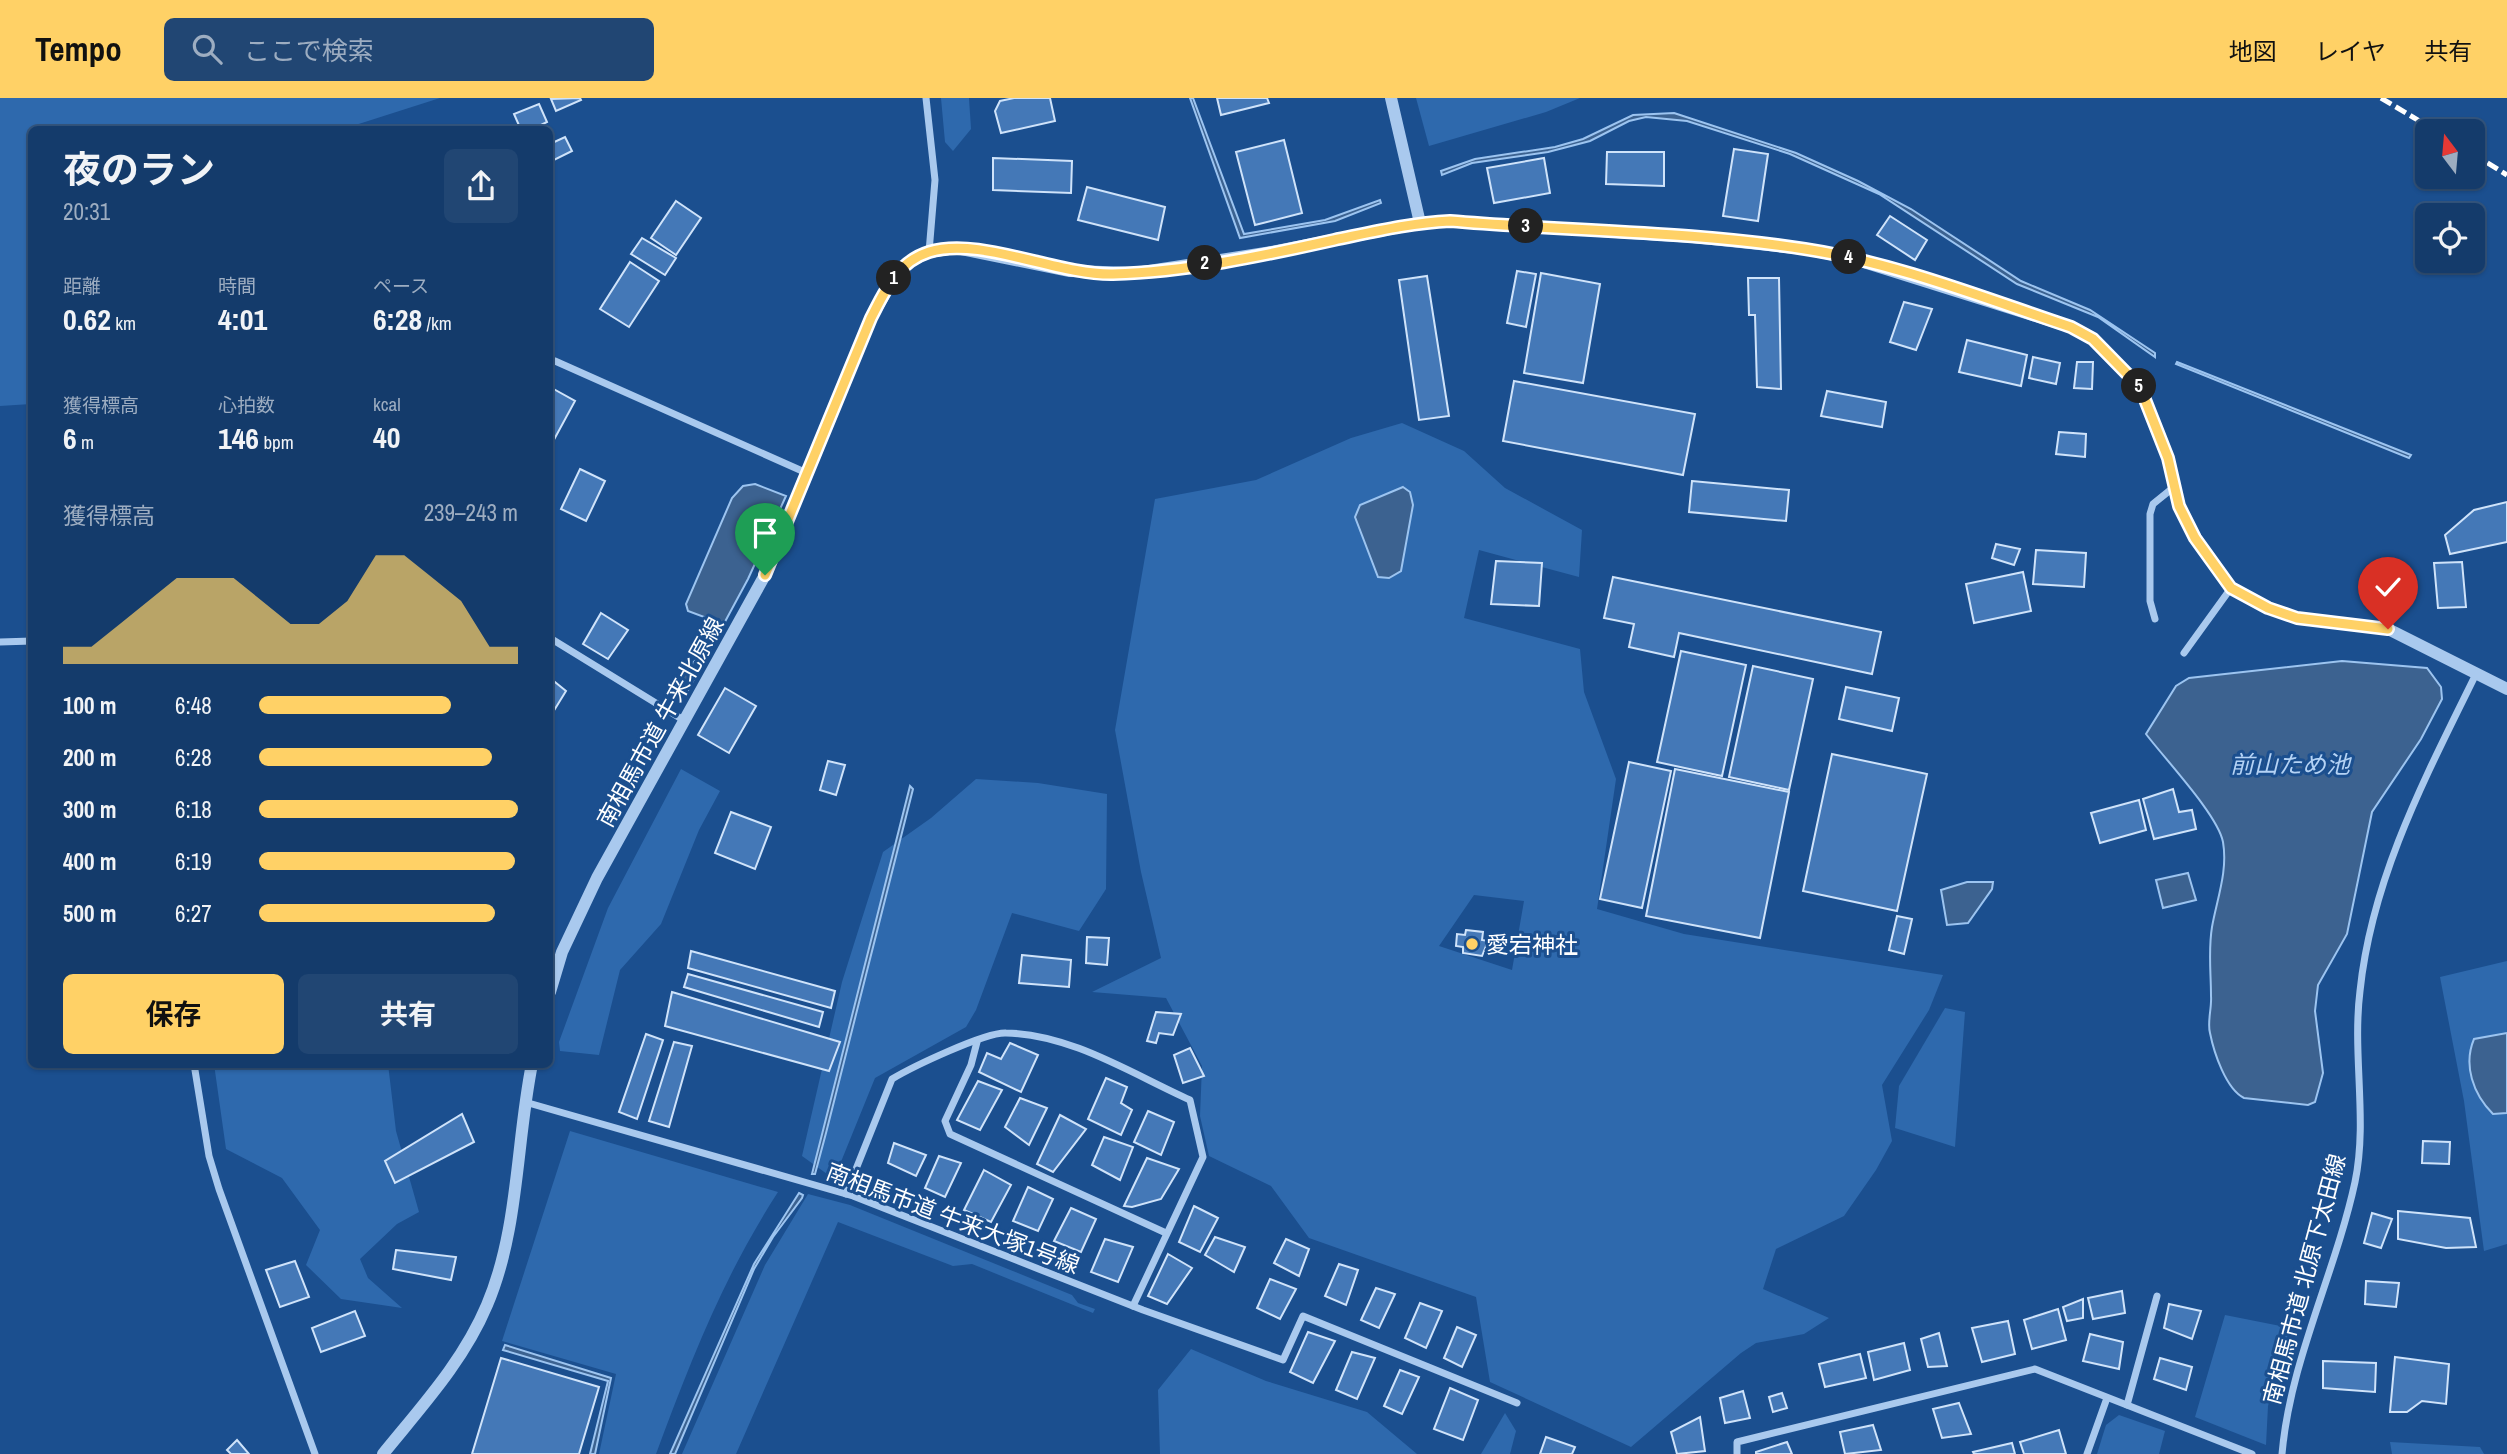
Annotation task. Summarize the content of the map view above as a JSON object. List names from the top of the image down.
{
  "streets": {
    "street": ["南相馬市道 牛来北原線", "南相馬市道 牛来大塚1号線", "南相馬市道 北原下太田線"]
  },
  "water": ["前山ため池"],
  "places": ["愛宕神社"],
  "north": "top",
  "page": {
    "header": "Tempo",
    "search": "ここで検索",
    "nav": ["地図", "レイヤ", "共有"],
    "heading": ["夜のラン", "20:31"],
    "pins": [
      "3",
      "4",
      "2",
      "1",
      "5"
    ],
    "stats": [
      ["距離", "0.62 km"],
      ["時間", "4:01"],
      ["ペース", "6:28 /km"],
      ["獲得標高", "6 m"],
      ["心拍数", "146 bpm"],
      ["kcal", "40"]
    ],
    "chart": ["獲得標高", "239–243 m"],
    "list": [
      {
        "name": "100 m",
        "note": "6:48"
      },
      {
        "name": "200 m",
        "note": "6:28"
      },
      {
        "name": "300 m",
        "note": "6:18"
      },
      {
        "name": "400 m",
        "note": "6:19"
      },
      {
        "name": "500 m",
        "note": "6:27"
      }
    ],
    "buttons": ["保存", "共有"]
  }
}
